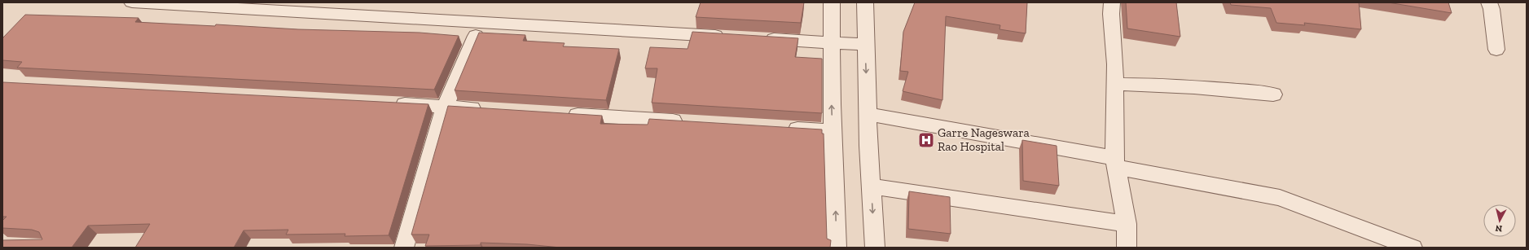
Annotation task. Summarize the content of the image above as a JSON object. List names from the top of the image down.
{
  "places": {
    "hospital": ["Garre Nageswara Rao Hospital"]
  },
  "north": "bottom"
}
